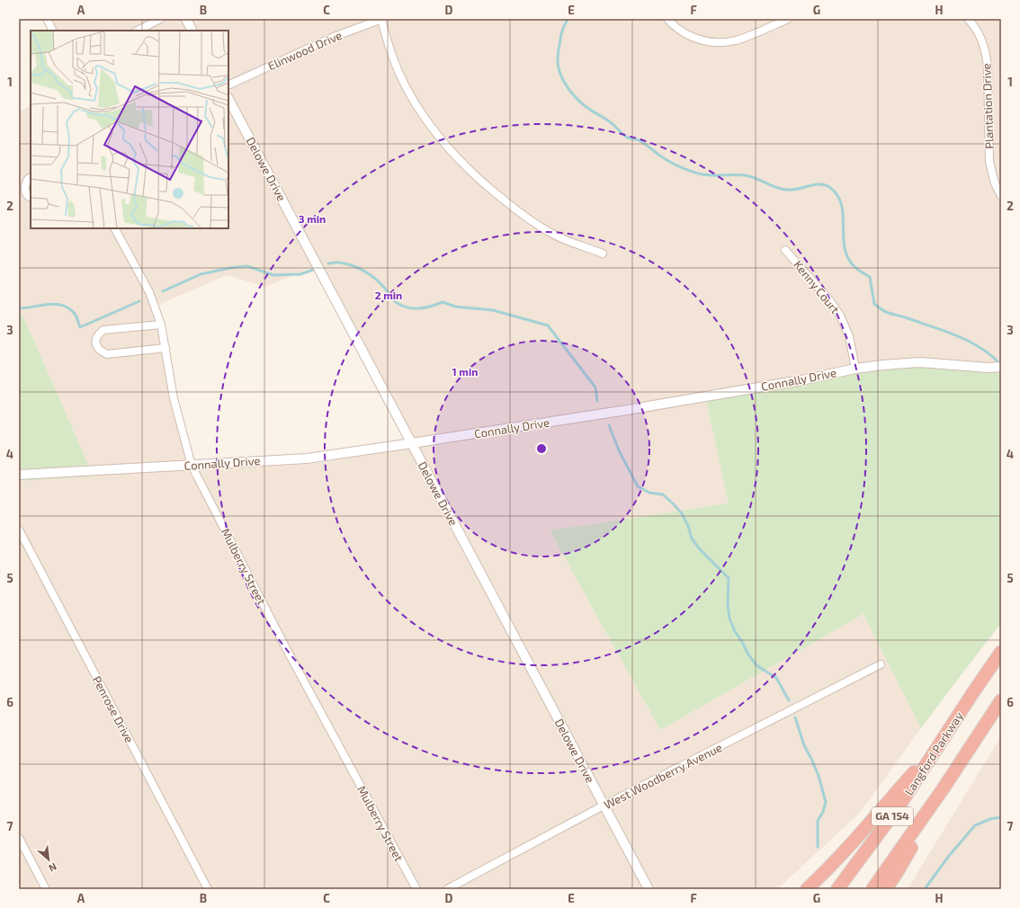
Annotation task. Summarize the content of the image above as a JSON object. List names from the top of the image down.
{
  "streets": {
    "highway": ["Langford Parkway", "GA 154"],
    "street": [
      "Elinwood Drive",
      "Plantation Drive",
      "Delowe Drive",
      "Kenny Court",
      "Connally Drive",
      "Mulberry Street",
      "Penrose Drive",
      "West Woodberry Avenue"
    ]
  },
  "crossings": [
    ["Delowe Drive", "Connally Drive"],
    ["Delowe Drive", "West Woodberry Avenue"],
    ["Kenny Court", "Connally Drive"],
    ["Connally Drive", "Mulberry Street"]
  ],
  "north": "bottom right",
  "grid": {
    "columns": [
      "A",
      "B",
      "C",
      "D",
      "E",
      "F",
      "G",
      "H"
    ],
    "rows": [
      "1",
      "2",
      "3",
      "4",
      "5",
      "6",
      "7"
    ]
  },
  "rings": ["3 min", "2 min", "1 min"]
}
